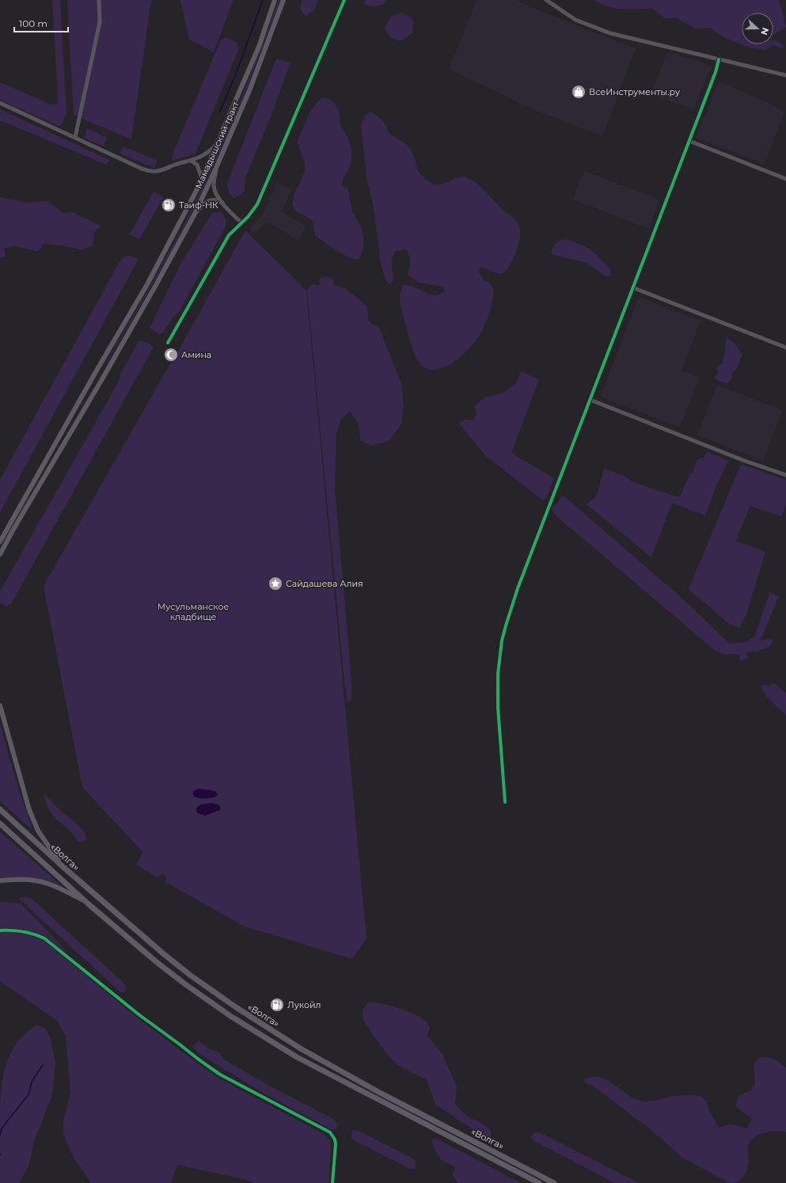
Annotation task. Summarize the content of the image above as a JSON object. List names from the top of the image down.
{
  "streets": {
    "highway": ["«Волга»"],
    "main road": ["Мамадышский тракт"]
  },
  "parks": ["Мусульманское кладбище"],
  "places": {
    "shop": ["ВсеИнструменты.ру"],
    "fuel station": ["Таиф-НК", "Лукойл"],
    "mosque": ["Амина"],
    "place": ["Сайдашева Алия"]
  },
  "scale_bar": "100 m",
  "north": "right"
}
